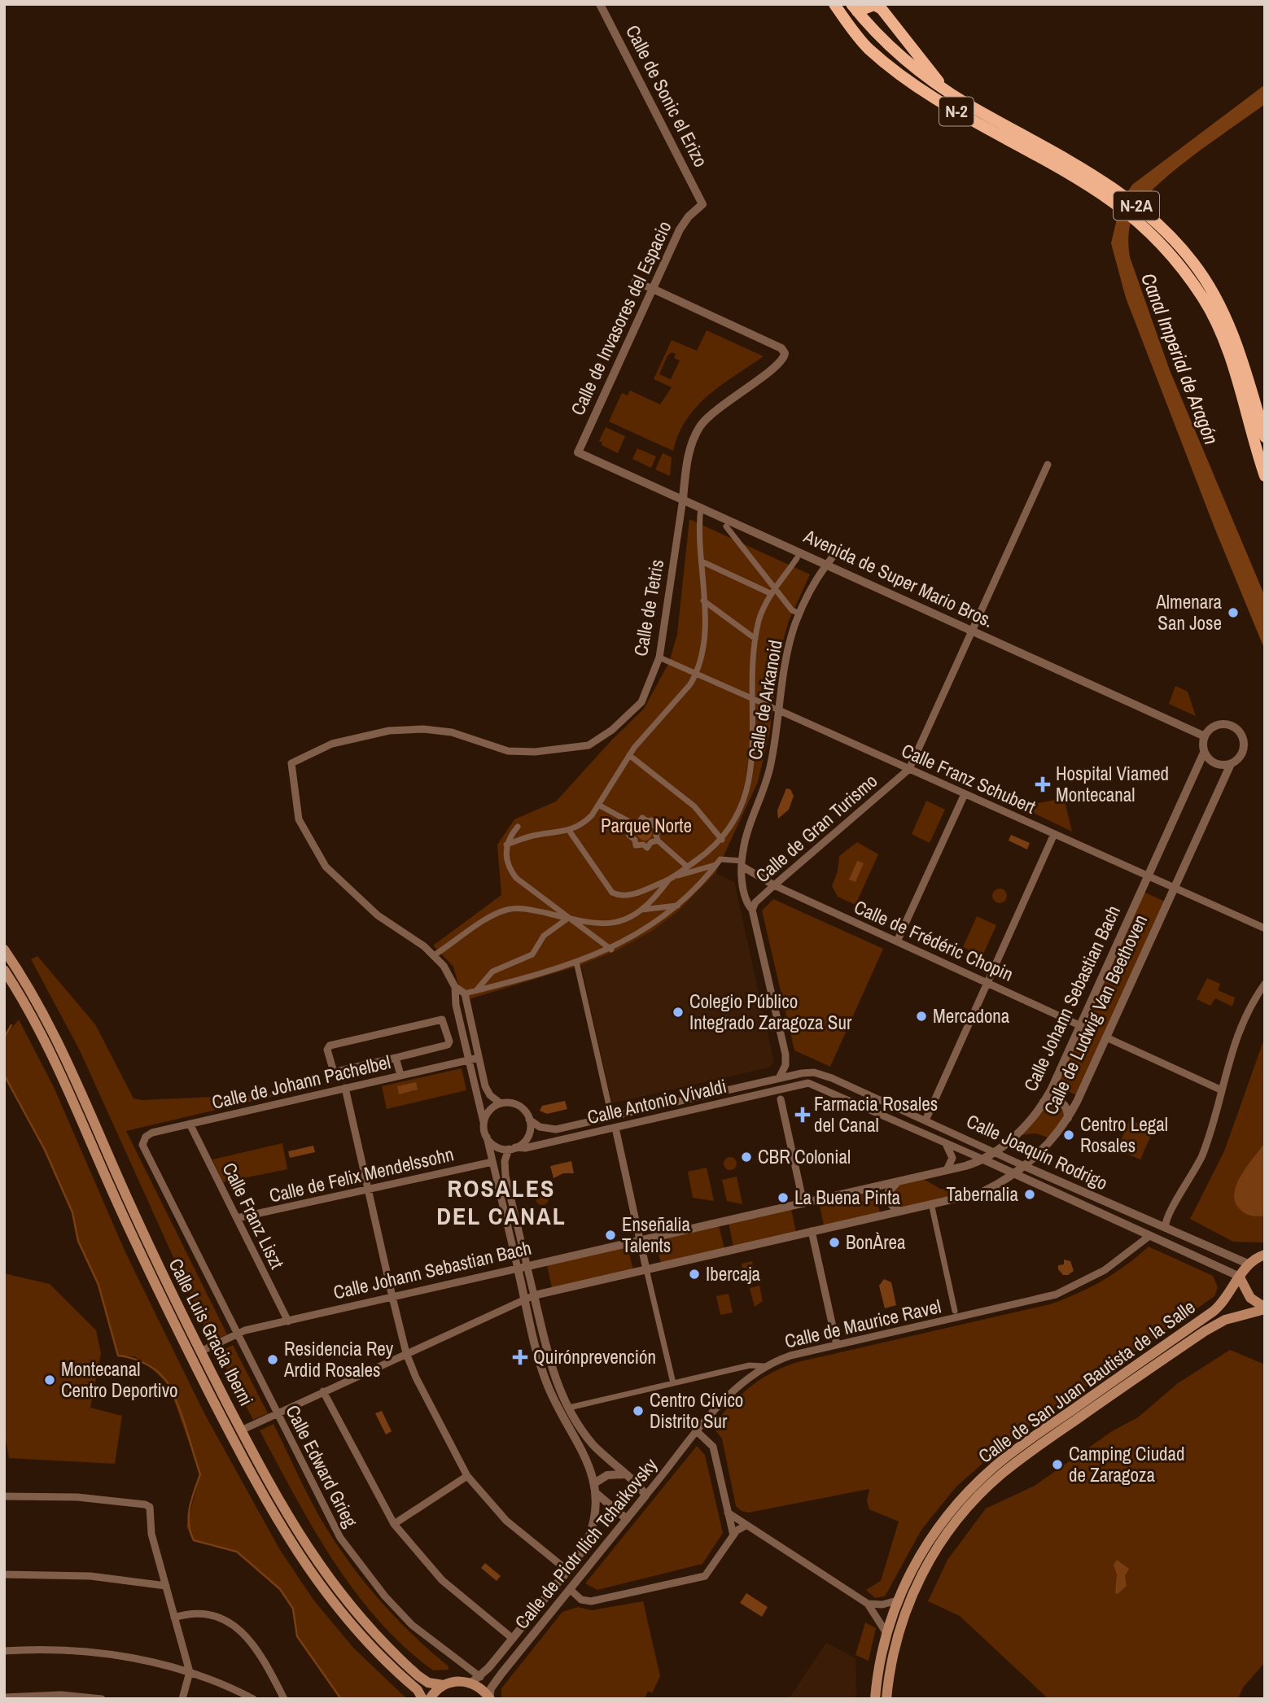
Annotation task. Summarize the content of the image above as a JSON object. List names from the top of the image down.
{
  "streets": {
    "highway": ["N-2", "N-2A"],
    "main road": ["Calle Luis Gracia Iberni", "Calle de San Juan Bautista de la Salle"],
    "street": [
      "Calle de Sonic el Erizo",
      "Calle de Invasores del Espacio",
      "Avenida de Super Mario Bros.",
      "Calle de Tetris",
      "Calle de Arkanoid",
      "Calle Franz Schubert",
      "Calle de Gran Turismo",
      "Calle de Frédéric Chopin",
      "Calle Johann Sebastian Bach",
      "Calle de Ludwig Van Beethoven",
      "Calle de Johann Pachelbel",
      "Calle Antonio Vivaldi",
      "Calle Joaquín Rodrigo",
      "Calle de Felix Mendelssohn",
      "Calle Franz Liszt",
      "Calle de Maurice Ravel",
      "Calle Edward Grieg",
      "Calle de Piotr Ilich Tchaikovsky"
    ]
  },
  "crossings": [
    ["Calle de Sonic el Erizo", "Calle de Invasores del Espacio"],
    ["N-2", "N-2A"],
    ["Calle de Invasores del Espacio", "Avenida de Super Mario Bros."],
    ["Calle de Invasores del Espacio", "Calle de Tetris"],
    ["Avenida de Super Mario Bros.", "Calle de Tetris"],
    ["Avenida de Super Mario Bros.", "Calle de Arkanoid"],
    ["Avenida de Super Mario Bros.", "Calle de Gran Turismo"],
    ["Avenida de Super Mario Bros.", "Calle Johann Sebastian Bach"],
    ["Avenida de Super Mario Bros.", "Calle de Ludwig Van Beethoven"],
    ["Calle de Tetris", "Calle Franz Schubert"],
    ["Calle de Arkanoid", "Calle Franz Schubert"],
    ["Calle de Arkanoid", "Calle de Gran Turismo"],
    ["Calle Franz Schubert", "Calle de Gran Turismo"],
    ["Calle Franz Schubert", "Calle Johann Sebastian Bach"],
    ["Calle Franz Schubert", "Calle de Ludwig Van Beethoven"],
    ["Calle de Gran Turismo", "Calle de Frédéric Chopin"],
    ["Calle de Frédéric Chopin", "Calle Johann Sebastian Bach"],
    ["Calle Johann Sebastian Bach", "Calle de Ludwig Van Beethoven"],
    ["Calle Johann Sebastian Bach", "Calle Joaquín Rodrigo"],
    ["Calle Johann Sebastian Bach", "Calle Franz Liszt"],
    ["Calle Johann Sebastian Bach", "Calle Luis Gracia Iberni"],
    ["Calle Johann Sebastian Bach", "Calle Edward Grieg"],
    ["Calle de Ludwig Van Beethoven", "Calle Joaquín Rodrigo"],
    ["Calle de Ludwig Van Beethoven", "Calle Luis Gracia Iberni"],
    ["Calle de Ludwig Van Beethoven", "Calle Edward Grieg"],
    ["Calle de Johann Pachelbel", "Calle Franz Liszt"],
    ["Calle de Johann Pachelbel", "Calle Edward Grieg"],
    ["Calle Antonio Vivaldi", "Calle Joaquín Rodrigo"],
    ["Calle Joaquín Rodrigo", "Calle de Maurice Ravel"],
    ["Calle Joaquín Rodrigo", "Calle de San Juan Bautista de la Salle"],
    ["Calle de Felix Mendelssohn", "Calle Franz Liszt"],
    ["Calle de Maurice Ravel", "Calle de Piotr Ilich Tchaikovsky"],
    ["Calle Edward Grieg", "Calle de Piotr Ilich Tchaikovsky"]
  ],
  "districts": ["ROSALES DEL CANAL"],
  "water": ["Canal Imperial de Aragón"],
  "parks": ["Parque Norte"],
  "places": {
    "other": [
      "Almenara San Jose",
      "Colegio Público Integrado Zaragoza Sur",
      "Mercadona",
      "Centro Legal Rosales",
      "CBR Colonial",
      "Tabernalia",
      "La Buena Pinta",
      "Enseñalia Talents",
      "BonÀrea",
      "Ibercaja",
      "Residencia Rey Ardid Rosales",
      "Montecanal Centro Deportivo",
      "Centro Cívico Distrito Sur",
      "Camping Ciudad de Zaragoza"
    ],
    "health": ["Hospital Viamed Montecanal", "Farmacia Rosales del Canal", "Quirónprevención"]
  }
}
